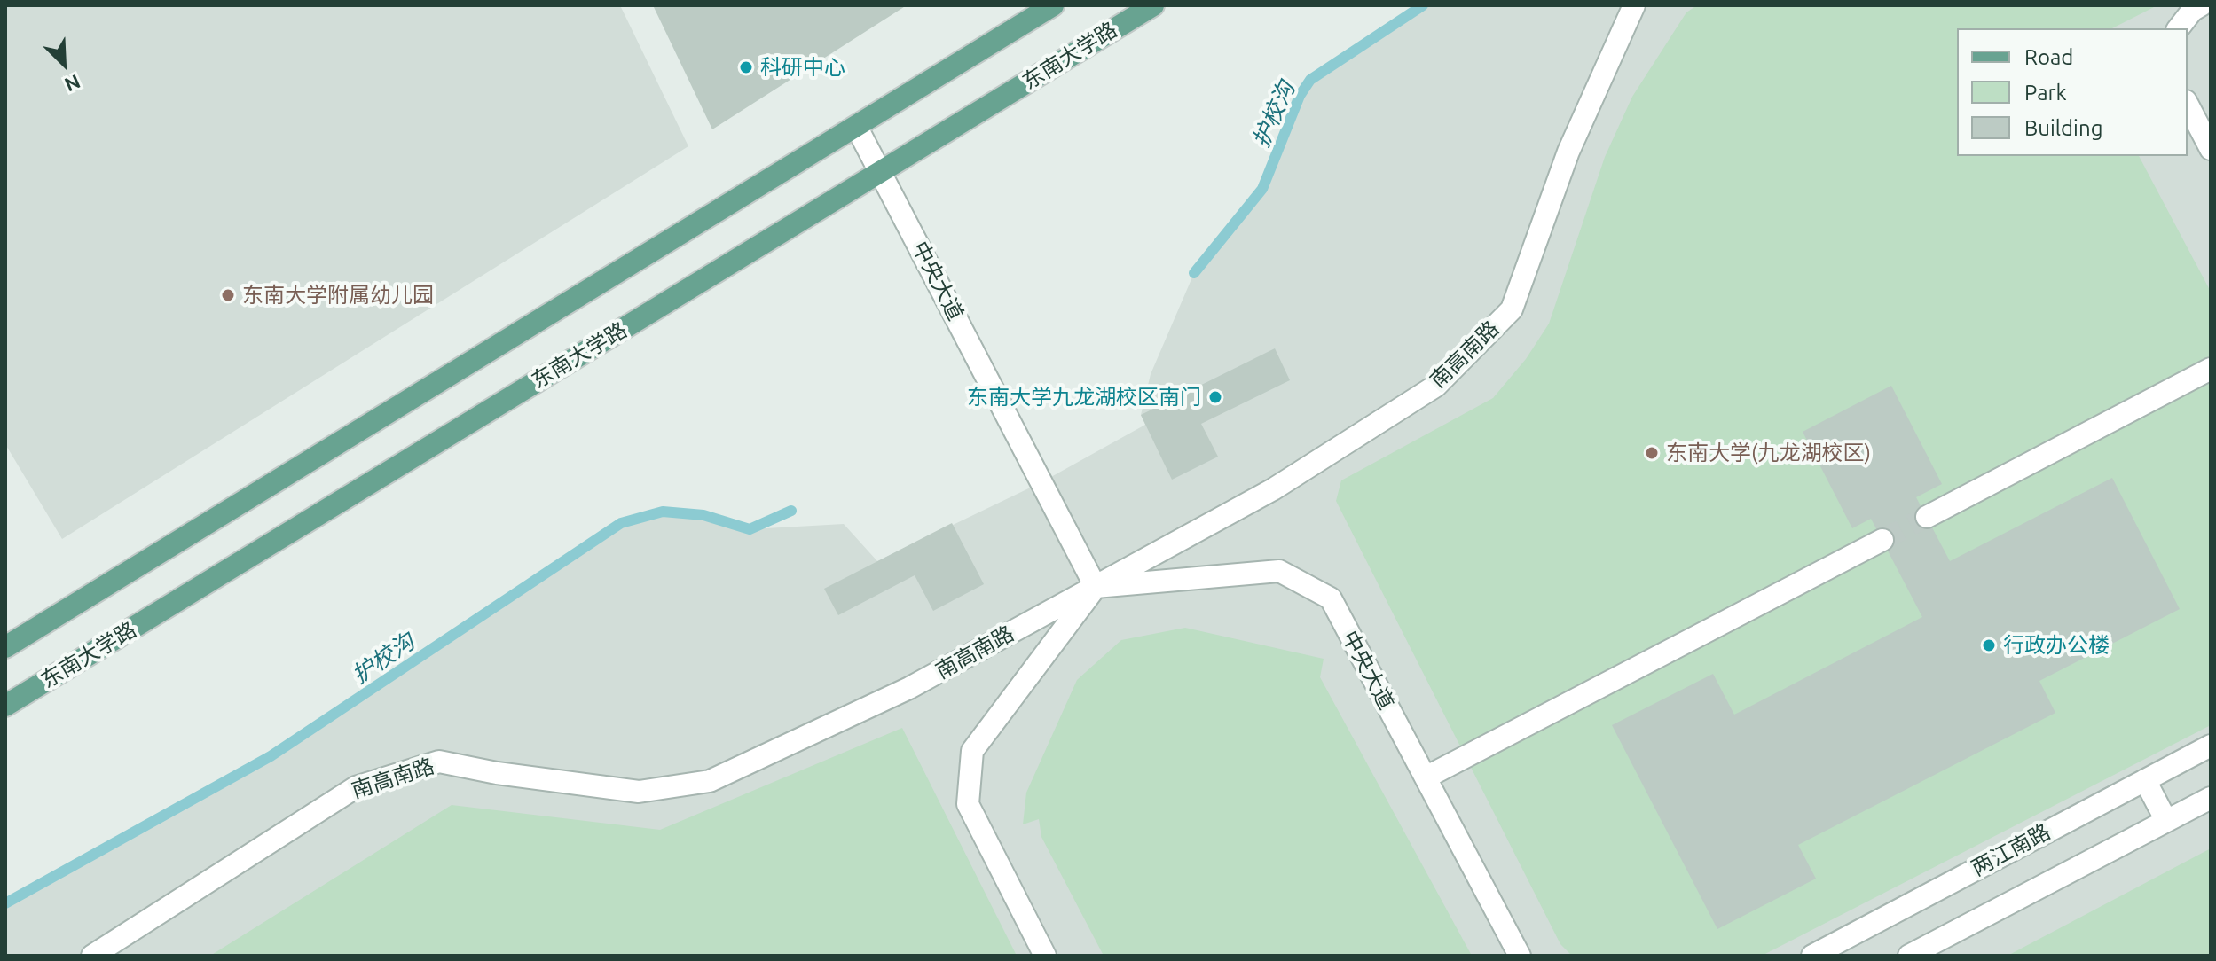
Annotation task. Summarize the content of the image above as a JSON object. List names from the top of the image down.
{
  "streets": {
    "main road": ["东南大学路"],
    "street": ["中央大道", "南高南路", "两江南路"]
  },
  "crossings": [
    ["东南大学路", "中央大道"],
    ["中央大道", "南高南路"]
  ],
  "water": ["护校沟"],
  "places": [
    "科研中心",
    "东南大学附属幼儿园",
    "东南大学九龙湖校区南门",
    "东南大学(九龙湖校区)",
    "行政办公楼"
  ],
  "legend": ["Road", "Park", "Building"],
  "north": "bottom right"
}
